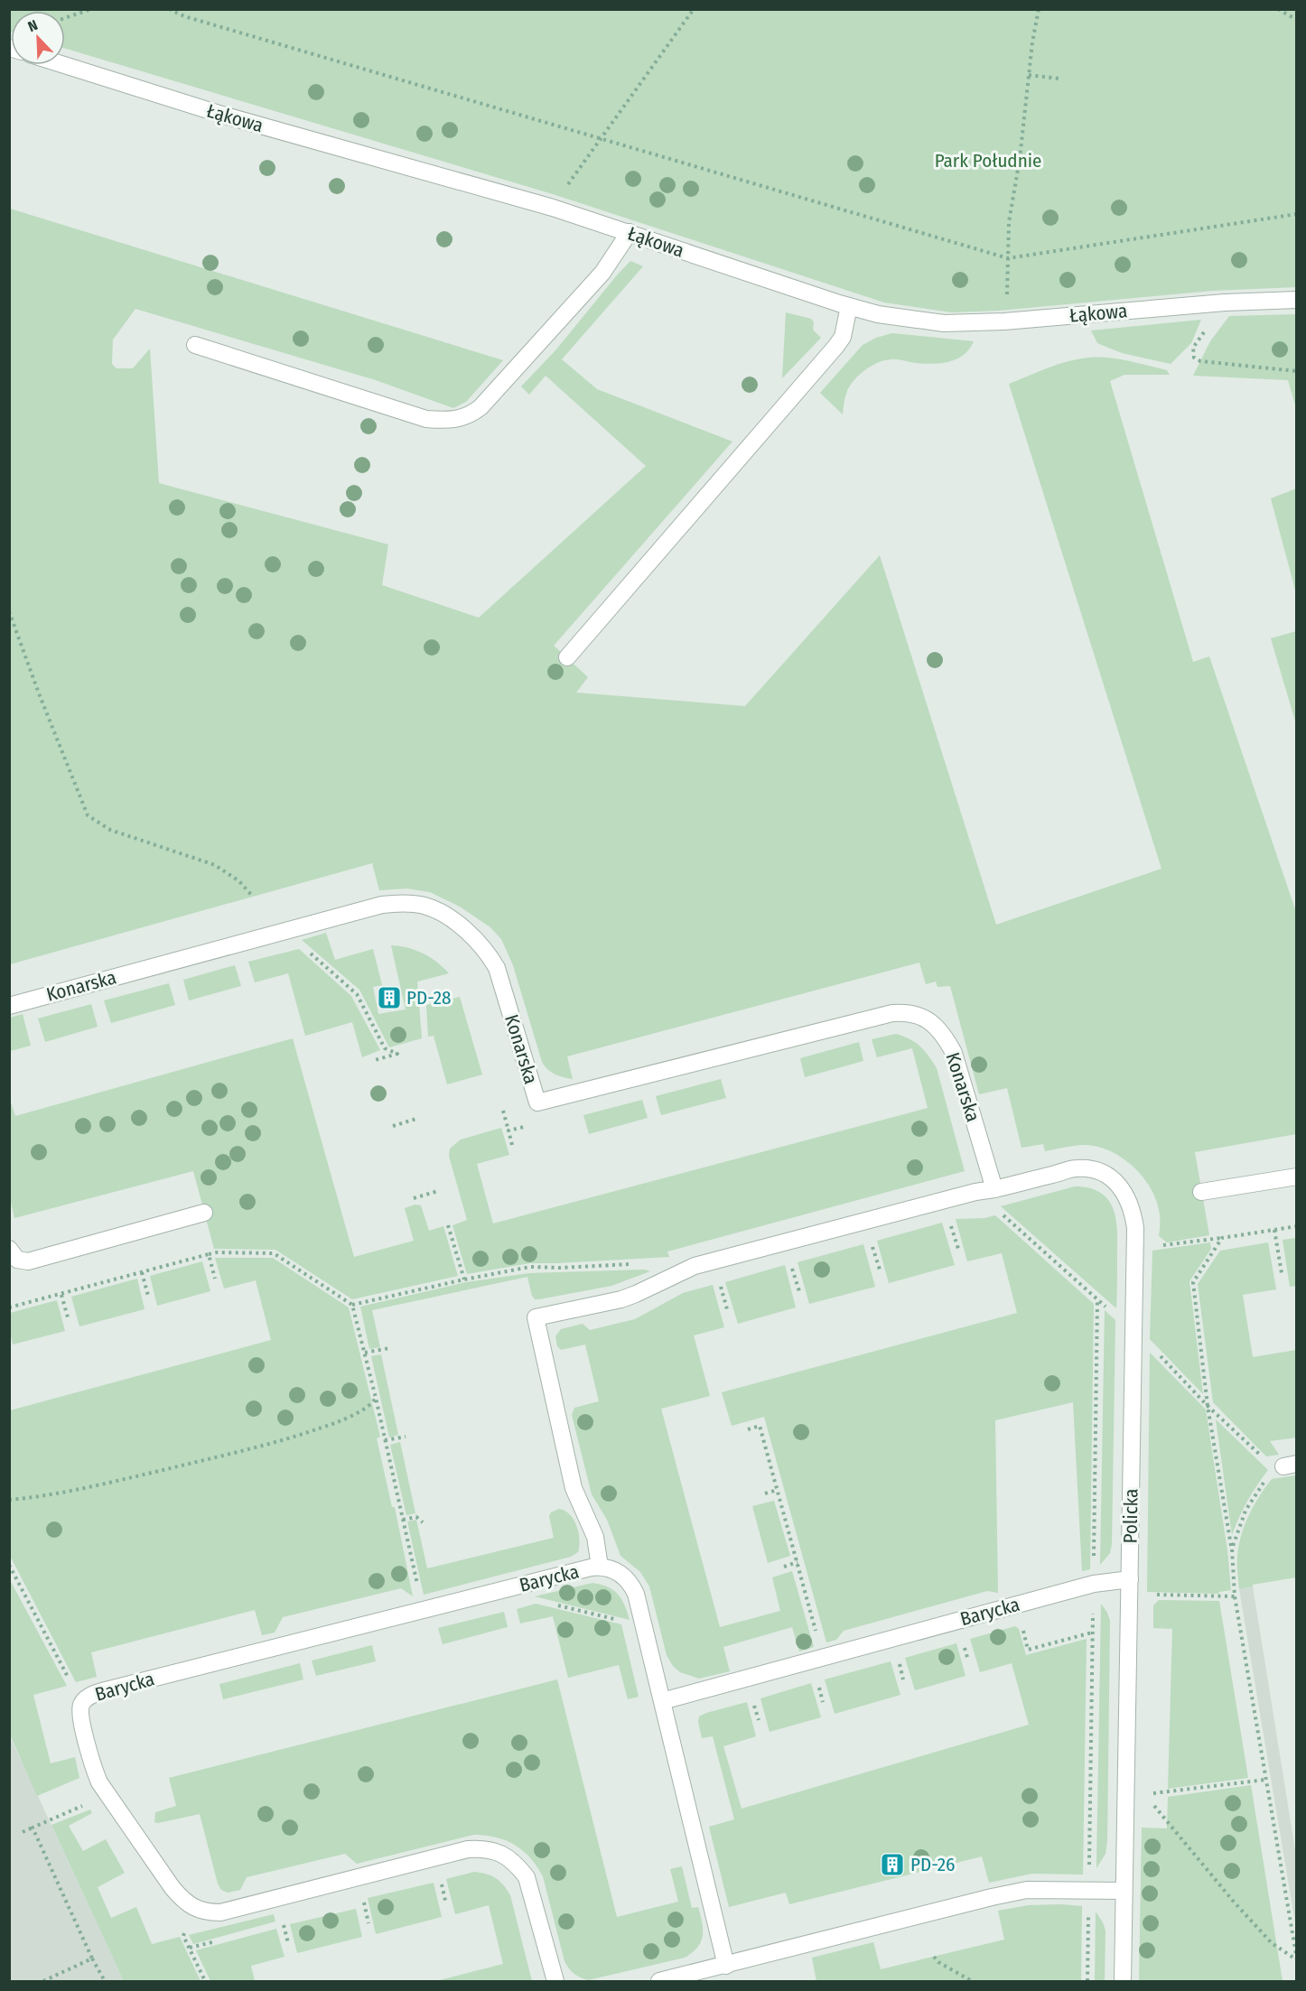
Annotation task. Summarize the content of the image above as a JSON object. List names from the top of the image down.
{
  "streets": {
    "street": [
      "Łąkowa",
      "Konarska",
      "Policka",
      "Barycka"
    ]
  },
  "crossings": [
    ["Konarska", "Policka"],
    ["Policka", "Barycka"]
  ],
  "parks": ["Park Południe"],
  "places": {
    "building": ["PD-28", "PD-26"]
  },
  "north": "top left"
}
